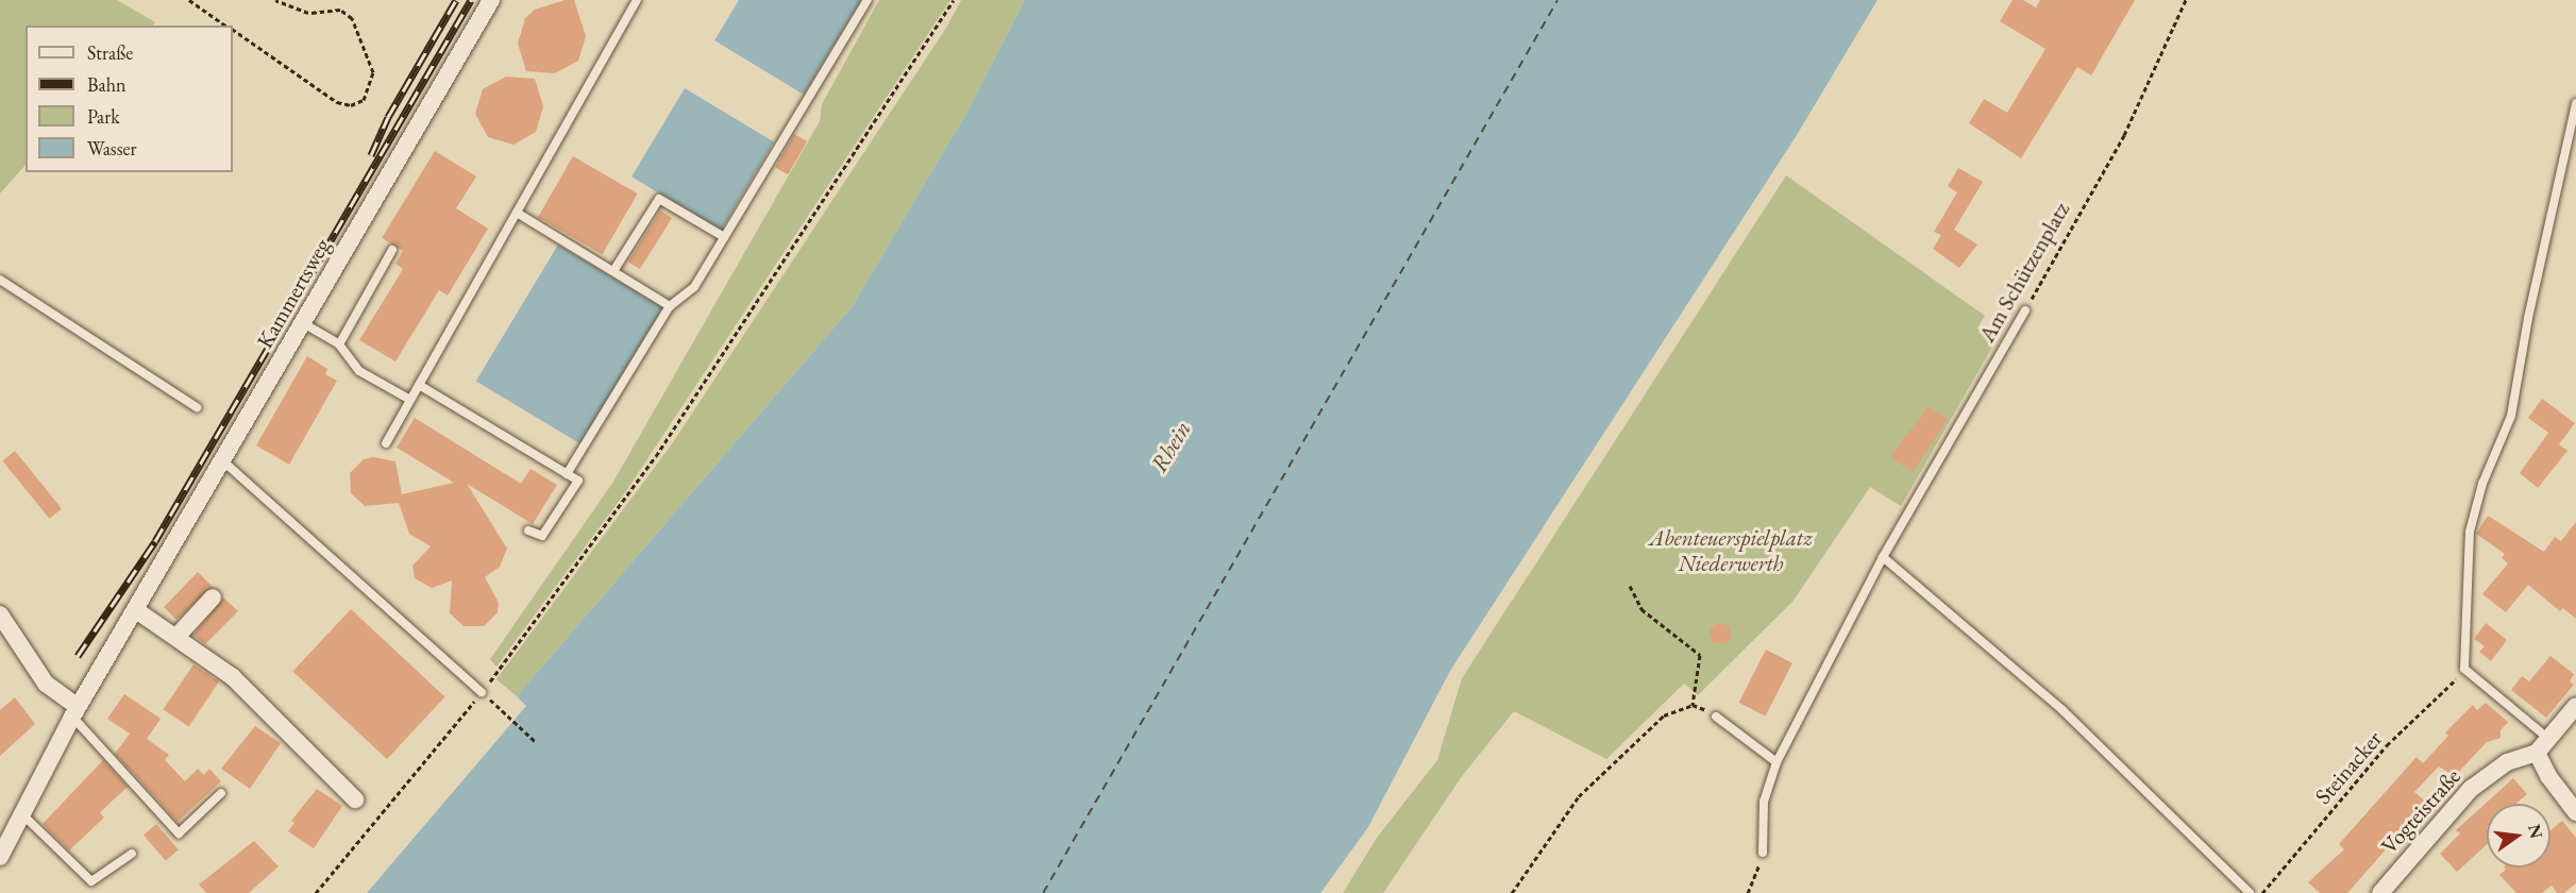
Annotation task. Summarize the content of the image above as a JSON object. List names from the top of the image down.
{
  "streets": {
    "street": ["Kammertsweg", "Vogteistraße"],
    "lane": ["Am Schützenplatz"],
    "path": ["Steinacker"]
  },
  "water": ["Rhein"],
  "parks": ["Abenteuerspielplatz Niederwerth"],
  "legend": [
    "Straße",
    "Bahn",
    "Park",
    "Wasser"
  ],
  "north": "right"
}
